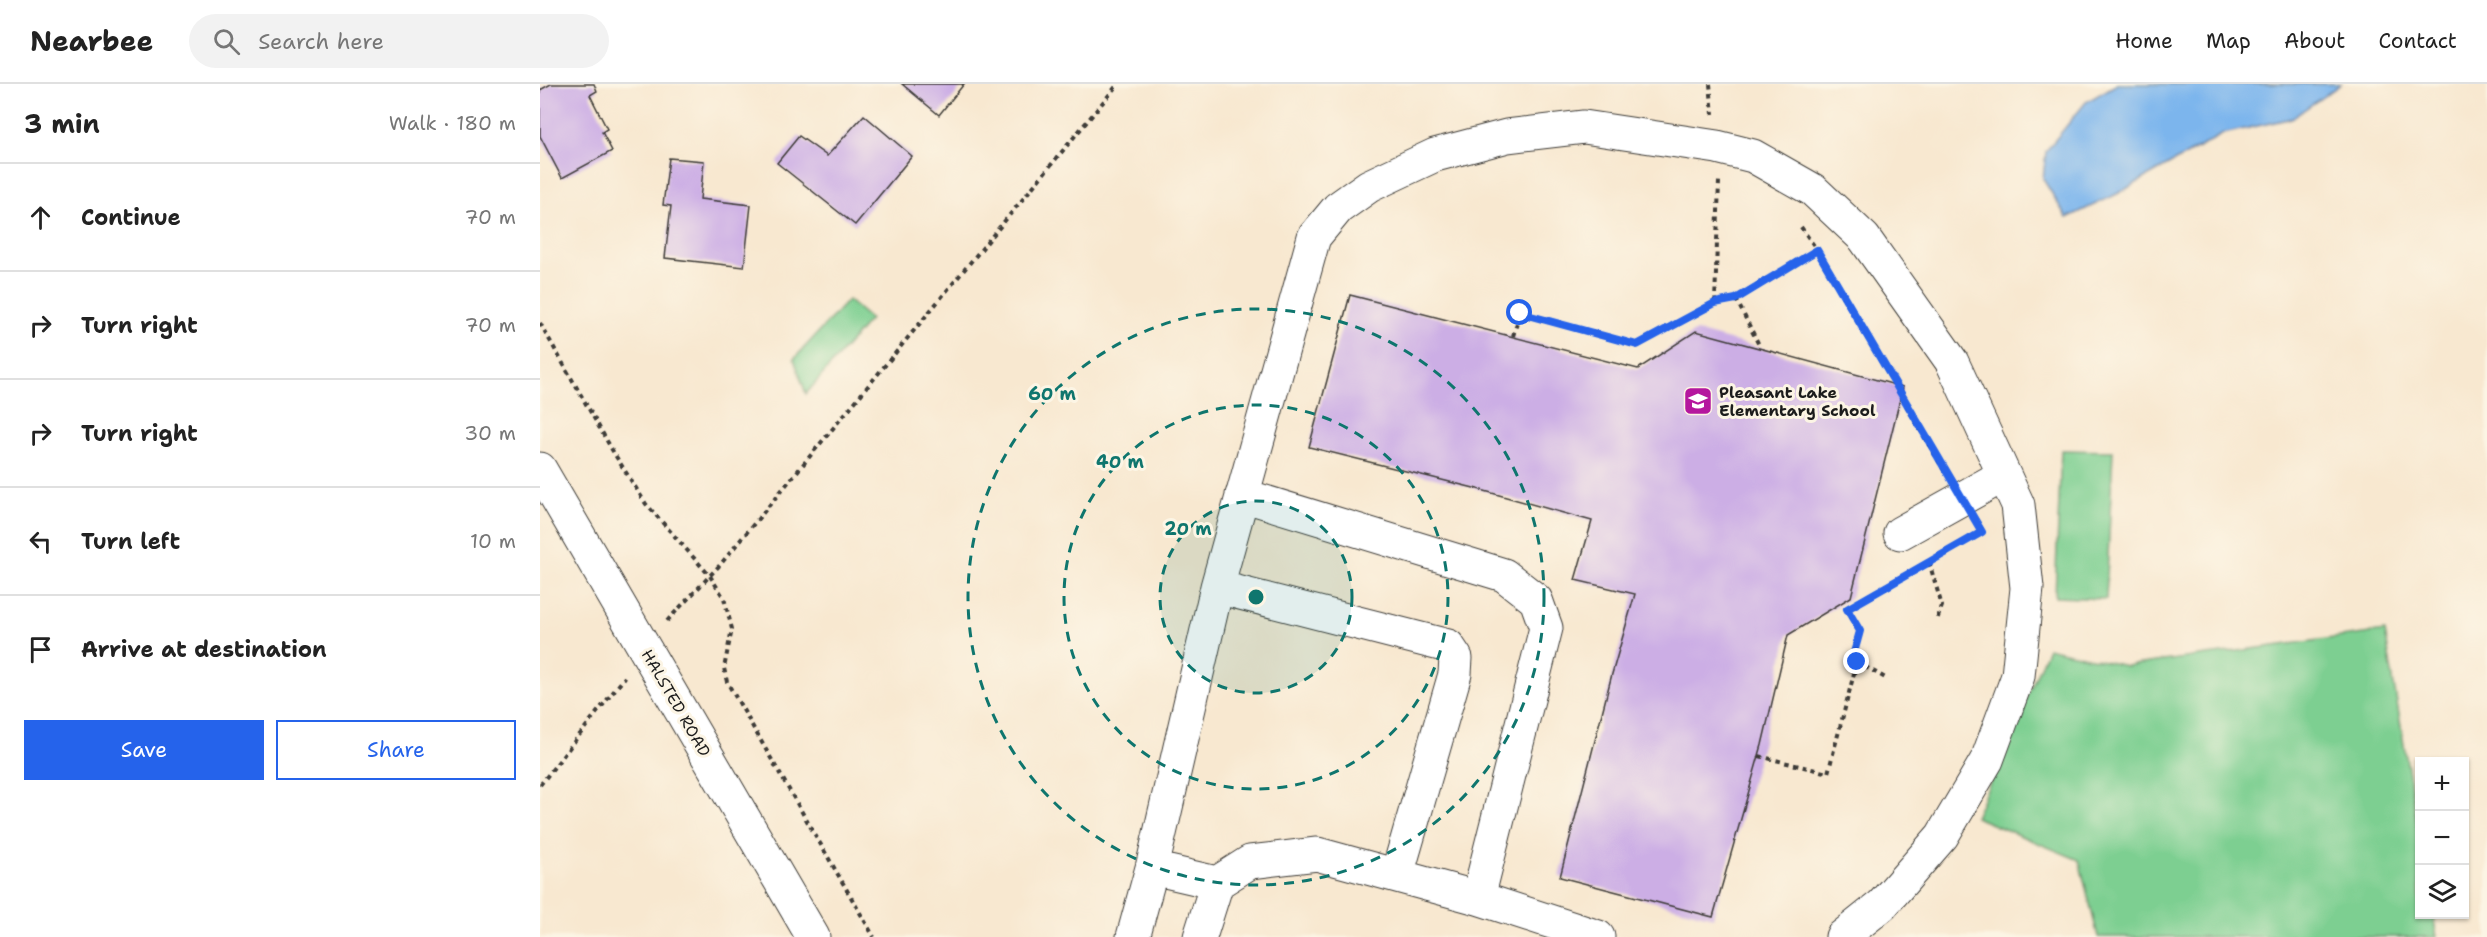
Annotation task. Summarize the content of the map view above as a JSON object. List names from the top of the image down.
{
  "streets": {
    "street": ["HALSTED ROAD"]
  },
  "places": {
    "school or university": ["Pleasant Lake Elementary School"]
  },
  "page": {
    "header": "Nearbee",
    "search": "Search here",
    "nav": [
      "Home",
      "Map",
      "About",
      "Contact"
    ],
    "heading": ["3 min", "Walk · 180 m"],
    "list": [
      ["Continue", "70 m"],
      ["Turn right", "70 m"],
      ["Turn right", "30 m"],
      ["Turn left", "10 m"],
      "Arrive at destination"
    ],
    "buttons": ["Save", "Share"],
    "map_buttons": ["+", "−"]
  },
  "rings": ["60 m", "40 m", "20 m"]
}
